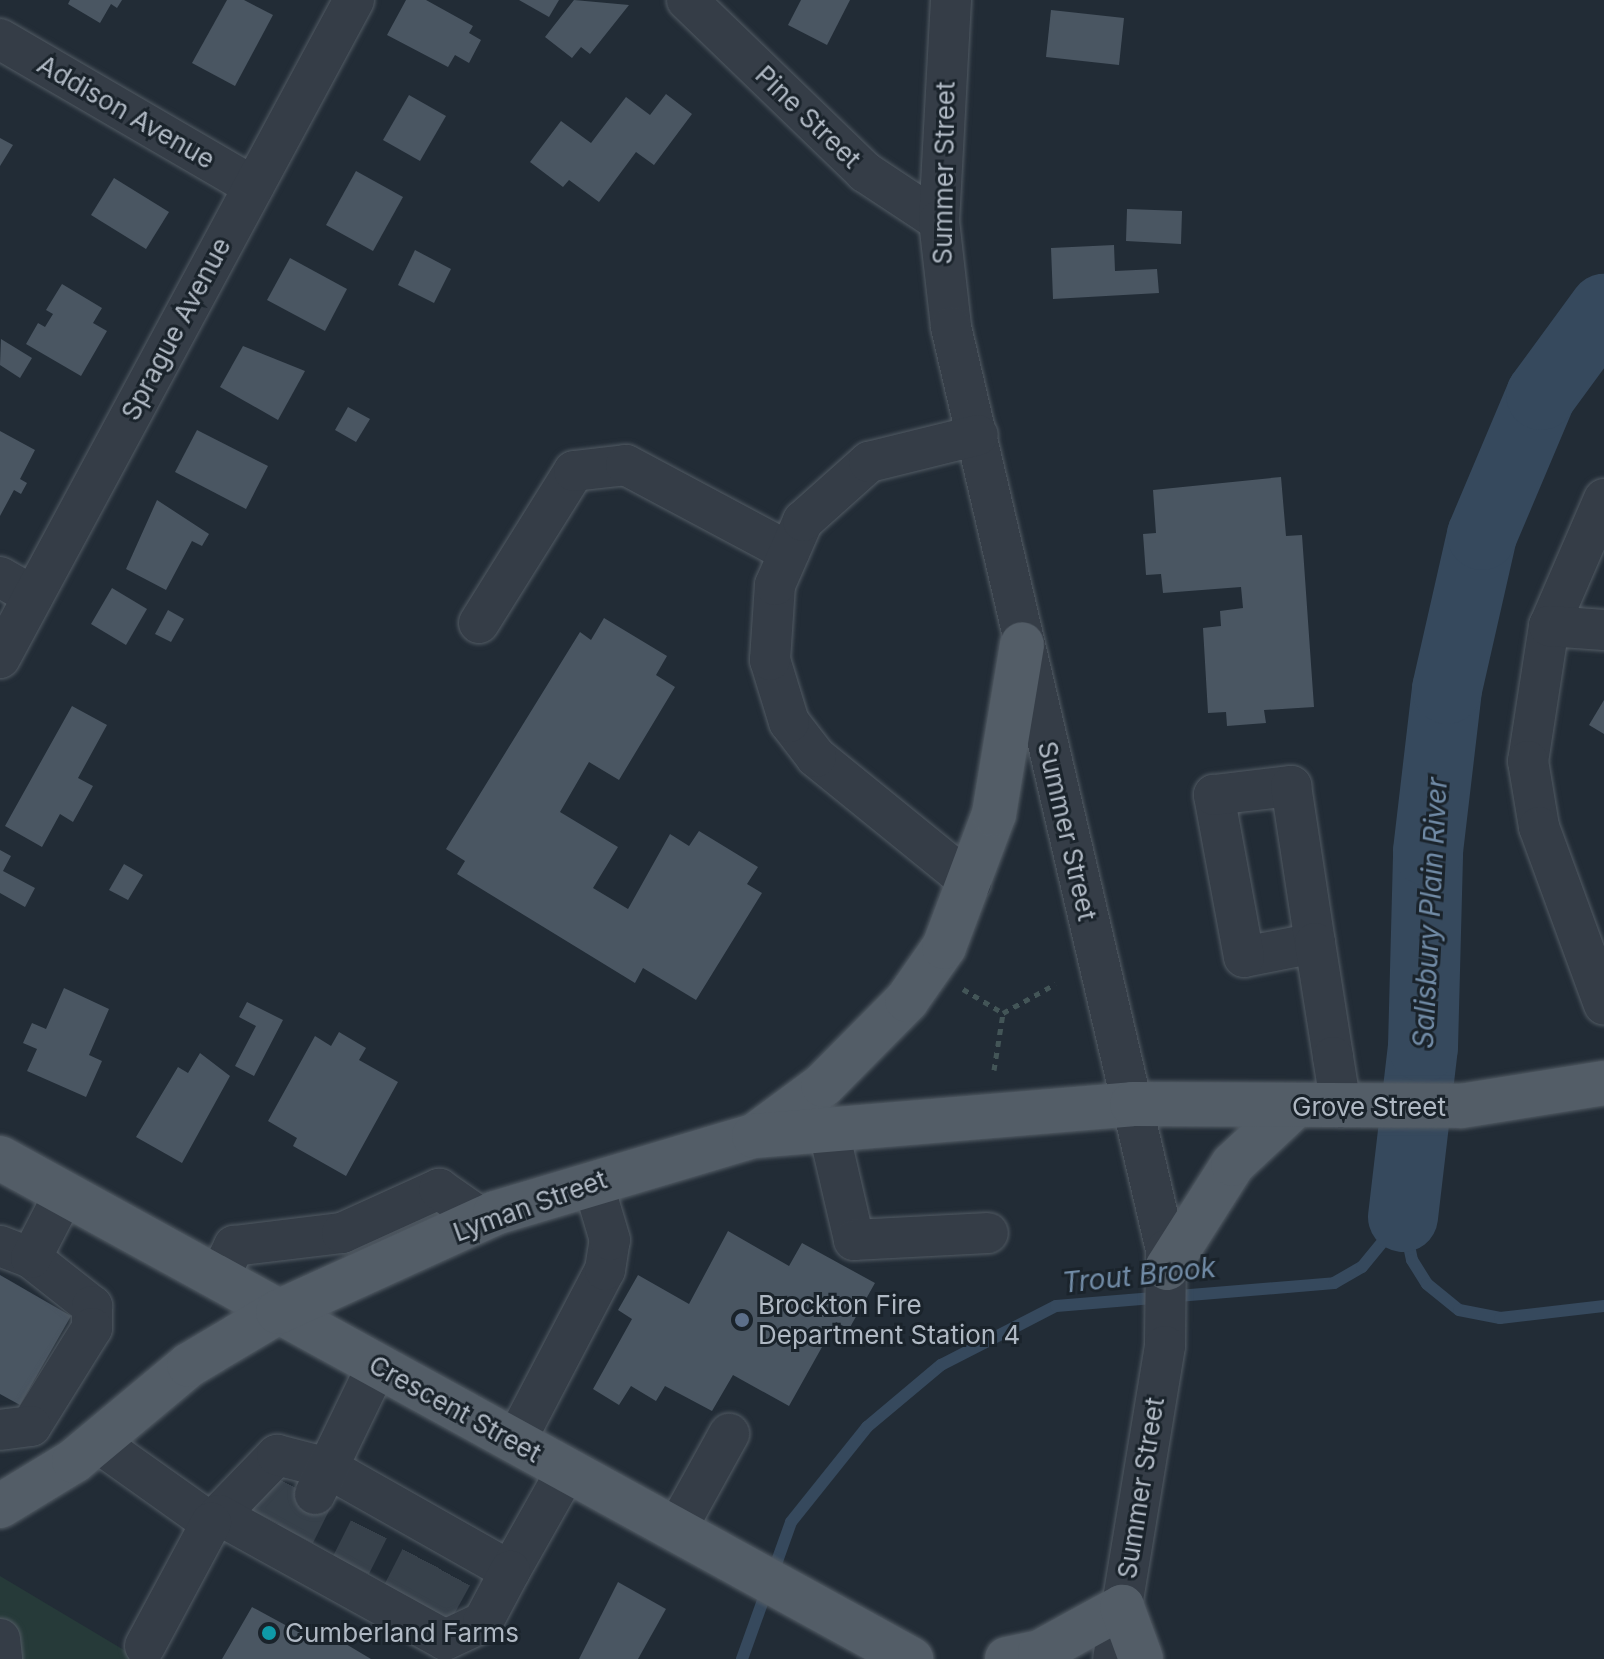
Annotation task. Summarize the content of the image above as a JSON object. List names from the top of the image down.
{
  "streets": {
    "main road": ["Grove Street", "Lyman Street", "Crescent Street"],
    "street": [
      "Addison Avenue",
      "Pine Street",
      "Summer Street",
      "Sprague Avenue"
    ]
  },
  "crossings": [
    ["Addison Avenue", "Sprague Avenue"],
    ["Pine Street", "Summer Street"],
    ["Summer Street", "Grove Street"],
    ["Summer Street", "Lyman Street"],
    ["Grove Street", "Lyman Street"],
    ["Lyman Street", "Crescent Street"]
  ],
  "water": ["Salisbury Plain River", "Trout Brook"],
  "places": ["Brockton Fire Department Station 4", "Cumberland Farms"]
}
